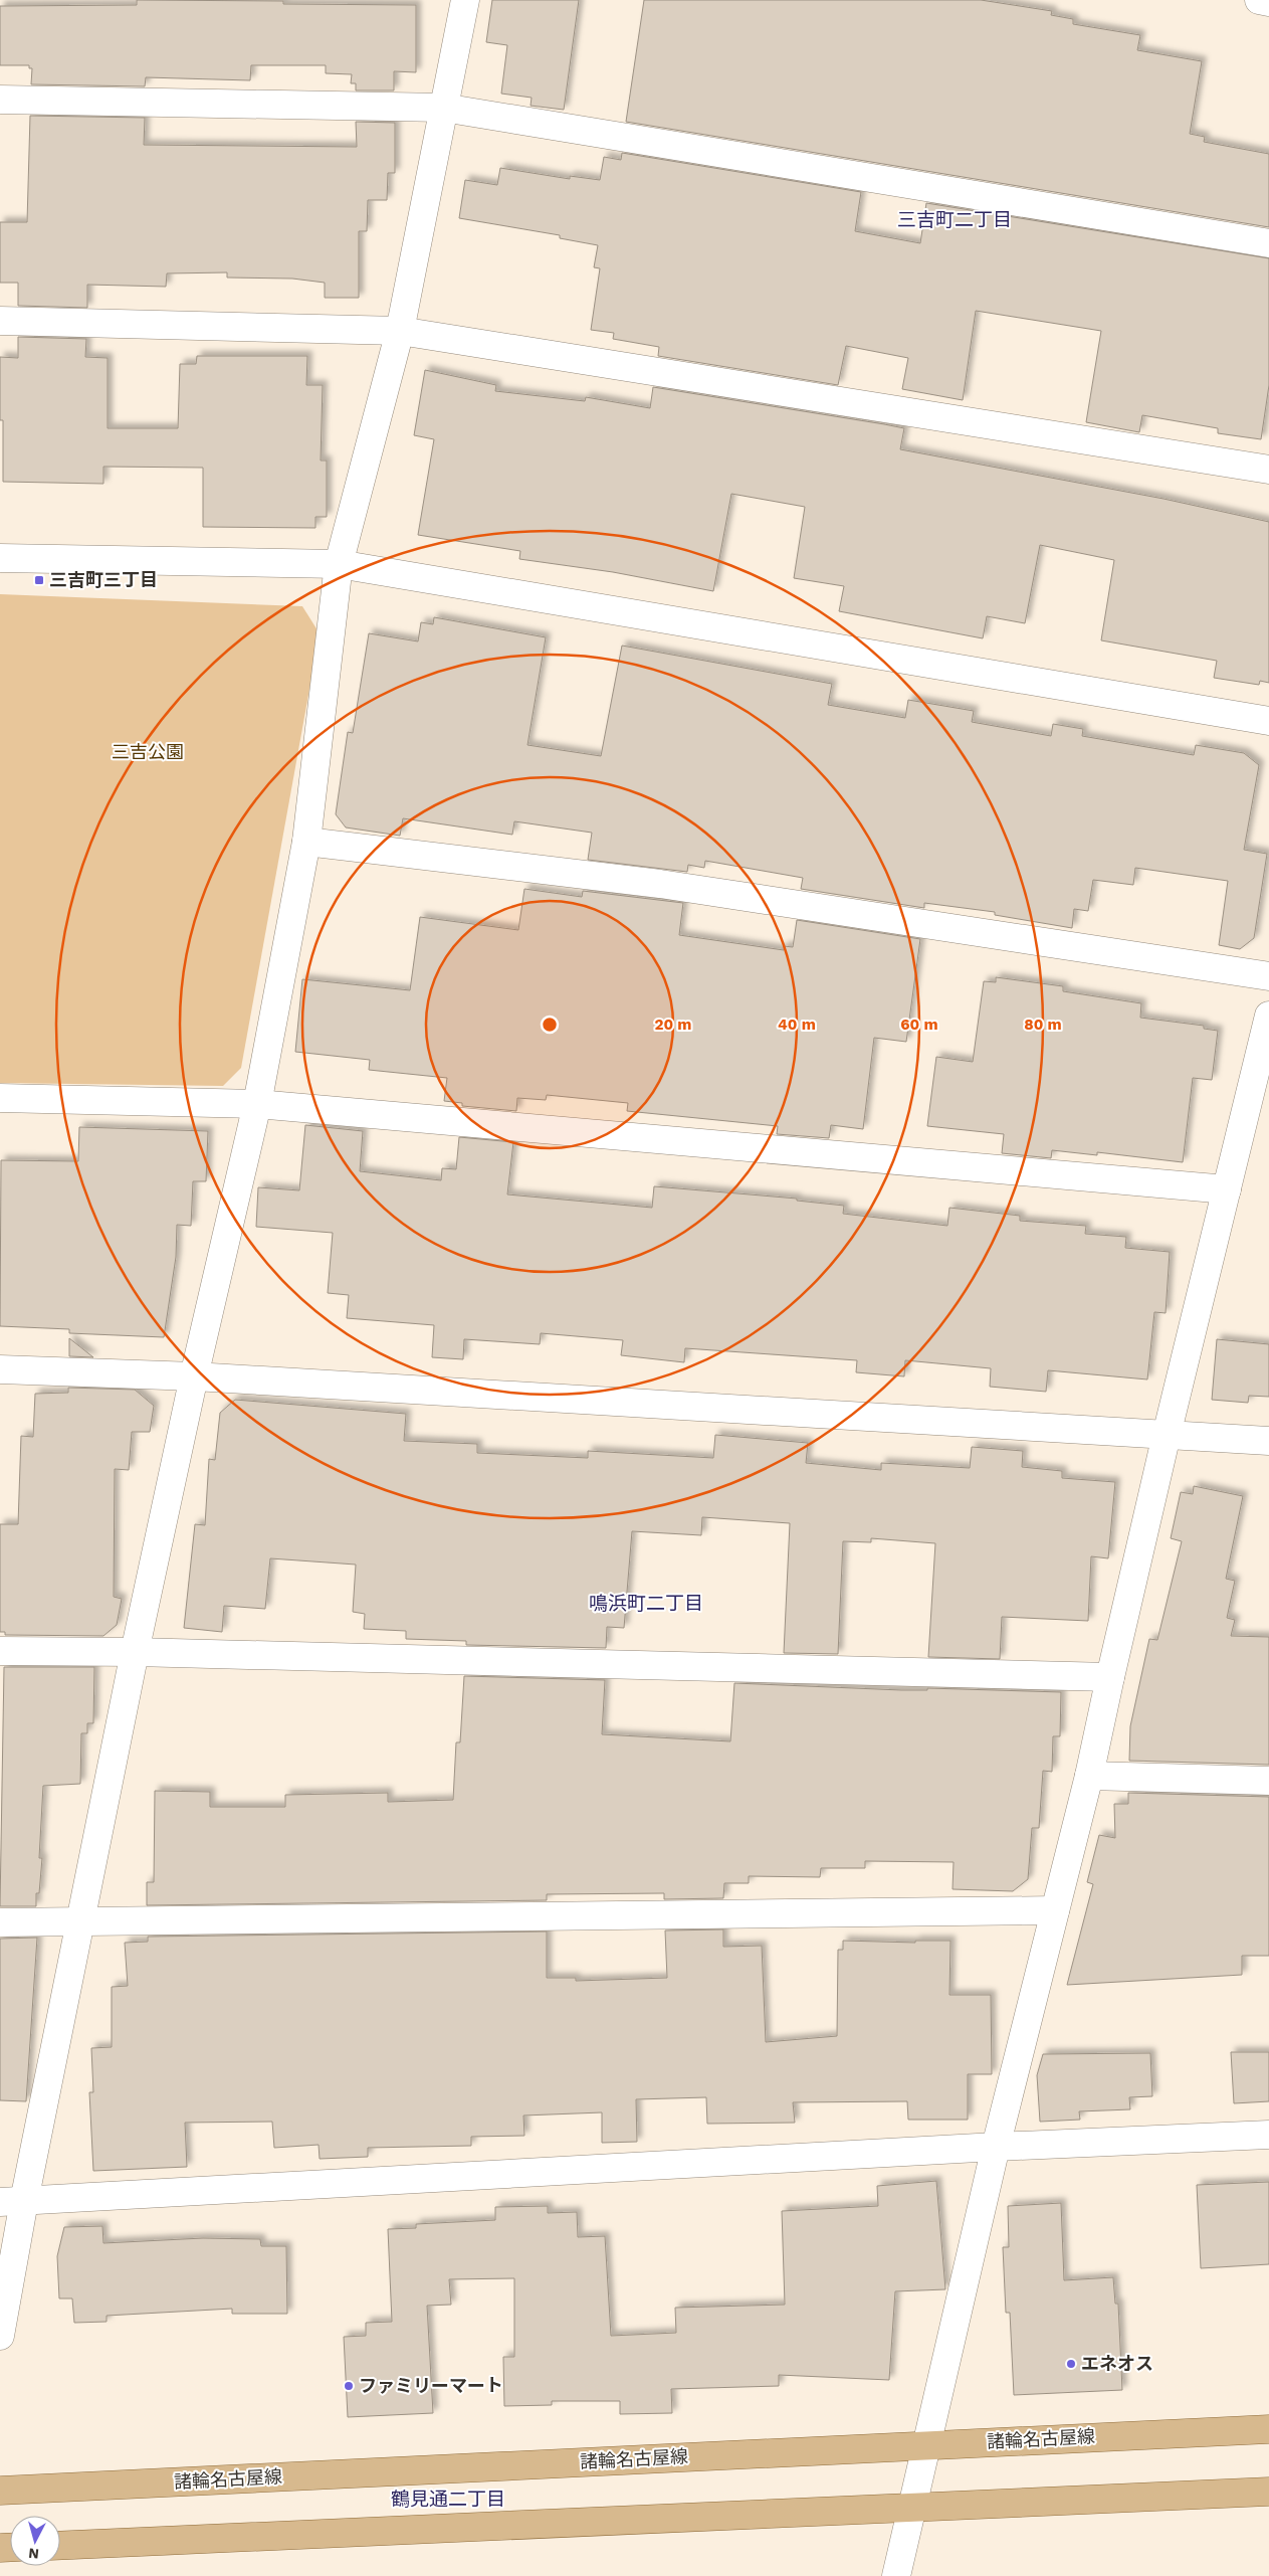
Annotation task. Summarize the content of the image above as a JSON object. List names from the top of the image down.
{
  "streets": {
    "main road": ["諸輪名古屋線"]
  },
  "districts": ["三吉町二丁目", "鳴浜町二丁目", "鶴見通二丁目"],
  "parks": ["三吉公園"],
  "places": {
    "transit": ["三吉町三丁目"],
    "other": ["エネオス", "ファミリーマート"]
  },
  "north": "bottom",
  "rings": [
    "20 m",
    "40 m",
    "60 m",
    "80 m"
  ]
}
